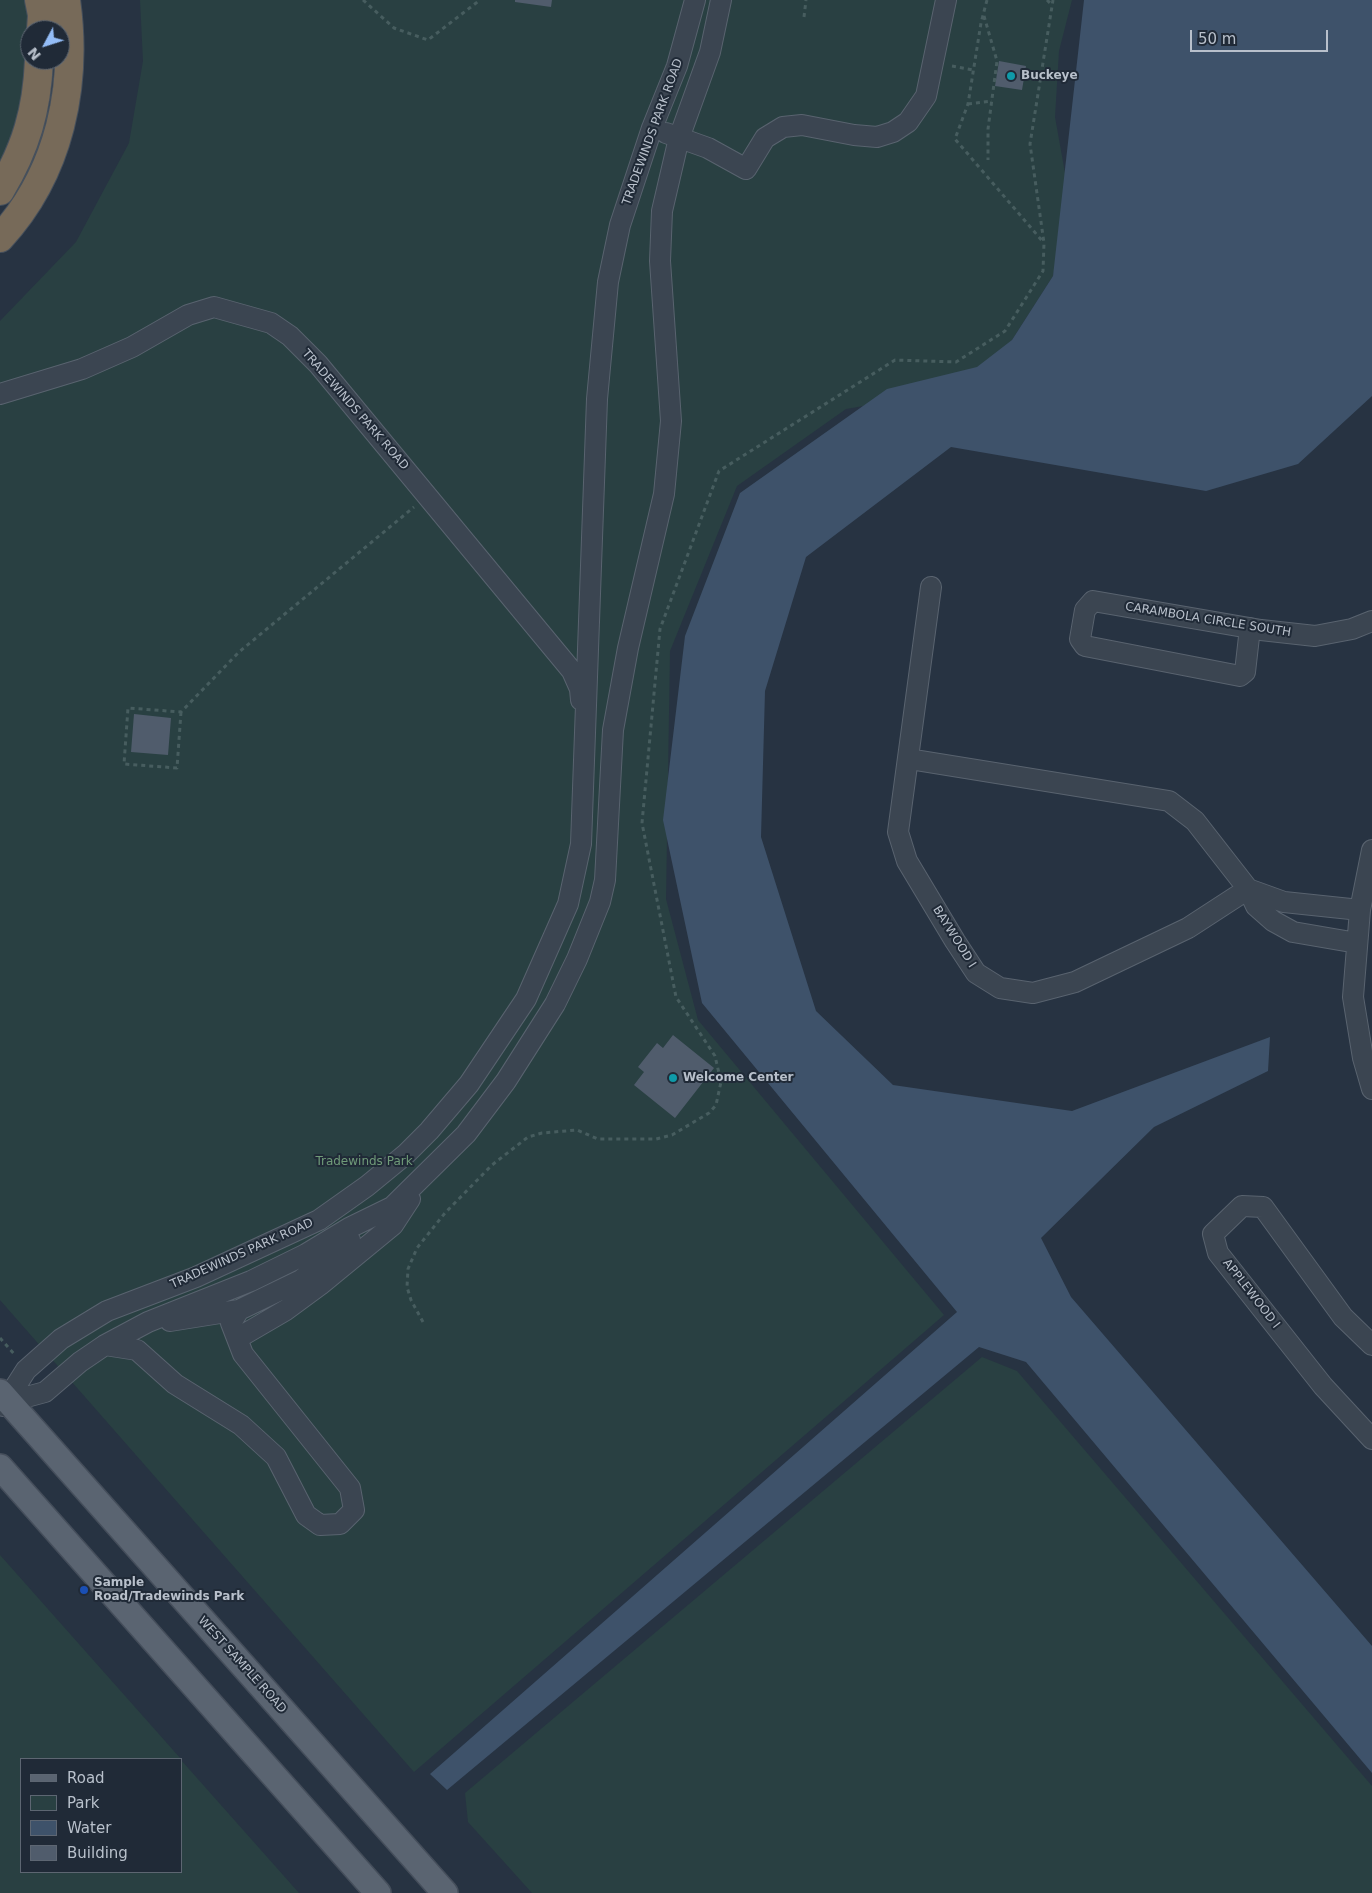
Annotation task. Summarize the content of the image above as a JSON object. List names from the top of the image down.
{
  "streets": {
    "main road": ["WEST SAMPLE ROAD"],
    "street": [
      "TRADEWINDS PARK ROAD",
      "CARAMBOLA CIRCLE SOUTH",
      "BAYWOOD I",
      "APPLEWOOD I"
    ]
  },
  "crossings": [
    ["TRADEWINDS PARK ROAD", "WEST SAMPLE ROAD"]
  ],
  "parks": ["Tradewinds Park"],
  "places": ["Buckeye", "Welcome Center", "Sample Road/Tradewinds Park"],
  "legend": [
    "Road",
    "Park",
    "Water",
    "Building"
  ],
  "scale_bar": "50 m",
  "north": "bottom left"
}
